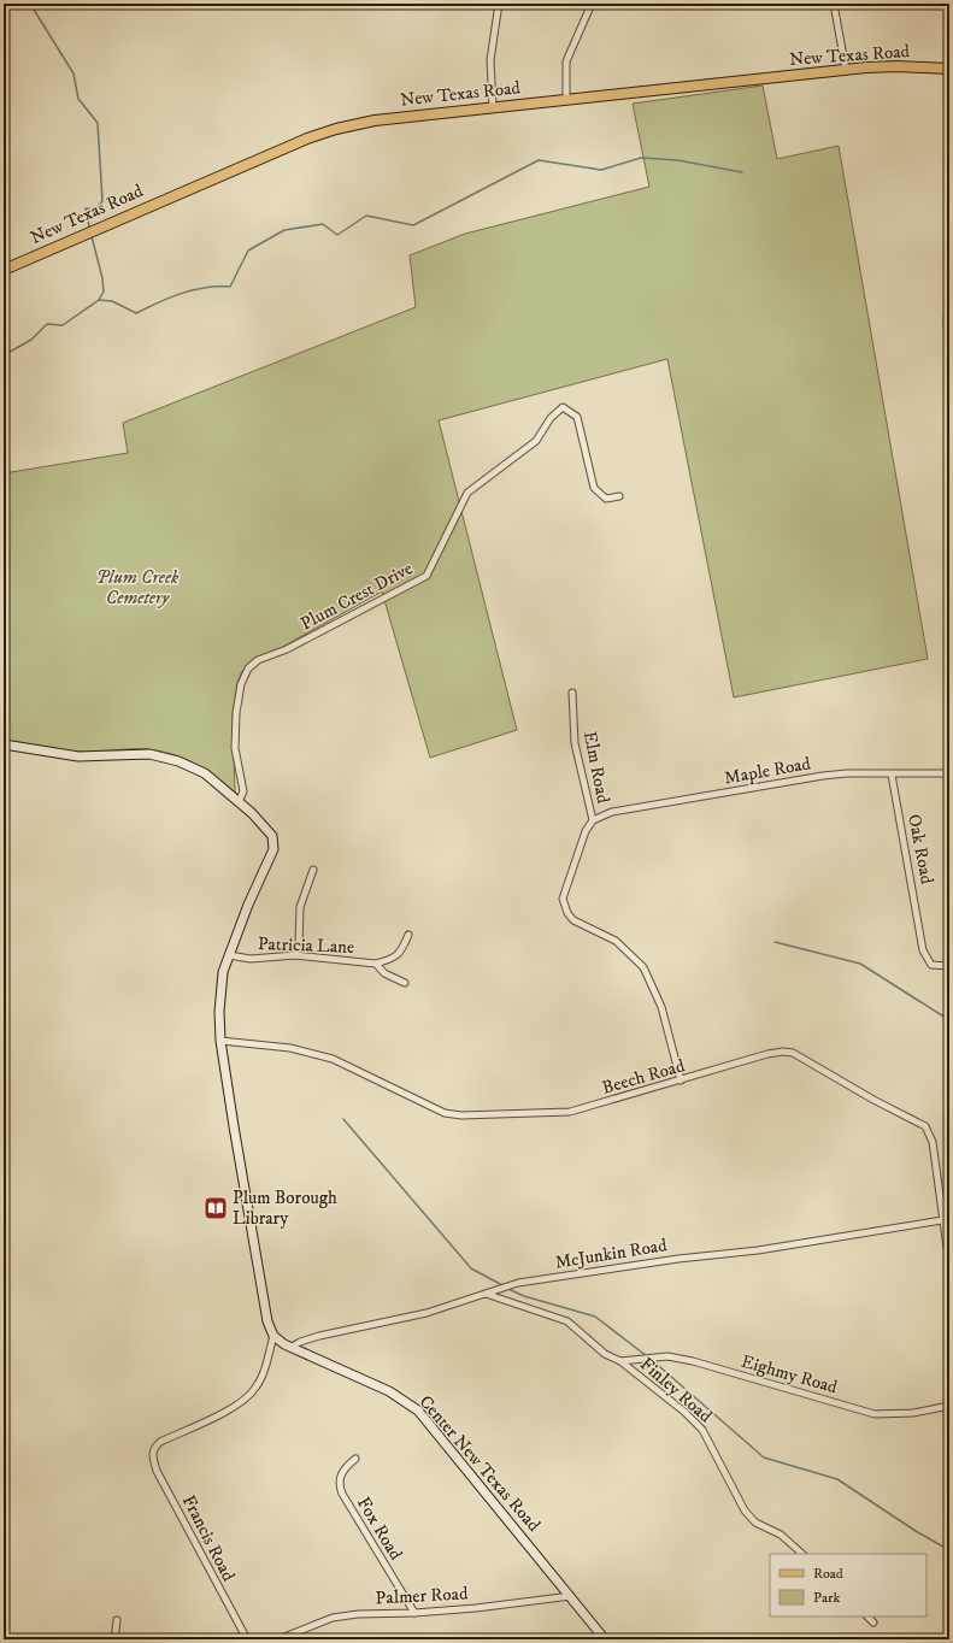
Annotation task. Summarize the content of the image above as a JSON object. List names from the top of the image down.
{
  "streets": {
    "main road": ["New Texas Road"],
    "street": [
      "Plum Crest Drive",
      "Elm Road",
      "Maple Road",
      "Oak Road",
      "Patricia Lane",
      "Beech Road",
      "McJunkin Road",
      "Eighmy Road",
      "Finley Road",
      "Center New Texas Road",
      "Fox Road",
      "Francis Road",
      "Palmer Road"
    ]
  },
  "crossings": [
    ["Elm Road", "Maple Road"],
    ["Maple Road", "Oak Road"],
    ["Beech Road", "McJunkin Road"],
    ["McJunkin Road", "Finley Road"],
    ["McJunkin Road", "Center New Texas Road"],
    ["Eighmy Road", "Finley Road"],
    ["Center New Texas Road", "Francis Road"],
    ["Center New Texas Road", "Palmer Road"],
    ["Fox Road", "Palmer Road"]
  ],
  "parks": ["Plum Creek Cemetery"],
  "places": {
    "library": ["Plum Borough Library"]
  },
  "legend": ["Road", "Park"]
}
